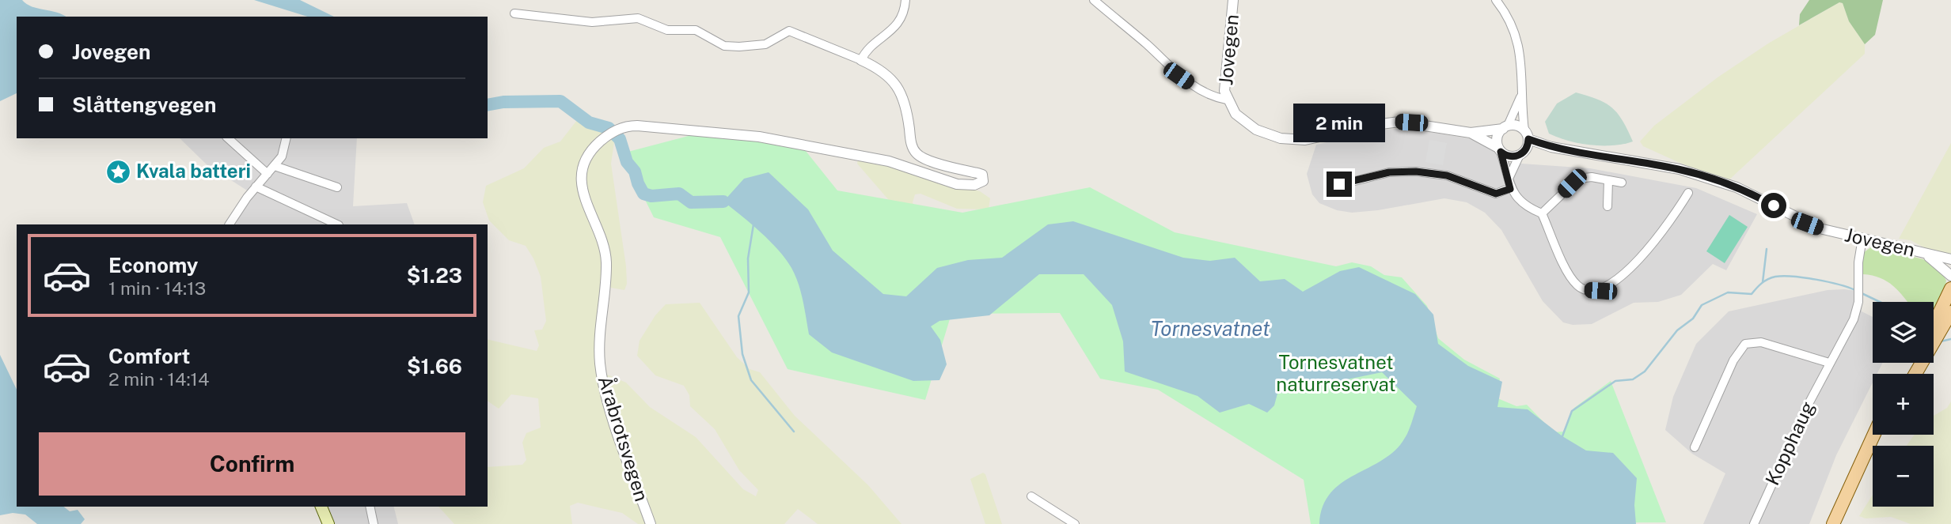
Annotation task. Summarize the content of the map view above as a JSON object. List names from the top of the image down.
{
  "streets": {
    "street": ["Jovegen", "Årabrotsvegen", "Kopphaug"]
  },
  "crossings": [
    ["Jovegen", "Kopphaug"]
  ],
  "water": ["Tornesvatnet"],
  "parks": ["Tornesvatnet naturreservat"],
  "places": {
    "place": ["Kvala batteri"]
  },
  "page": {
    "banner": ["Jovegen", "Slåttengvegen"],
    "bubble": "2 min",
    "list": [
      {
        "name": "Economy",
        "note": "1 min · 14:13",
        "value": "$1.23"
      },
      {
        "name": "Comfort",
        "note": "2 min · 14:14",
        "value": "$1.66"
      }
    ],
    "map_buttons": ["+", "−"],
    "buttons": "Confirm"
  }
}
